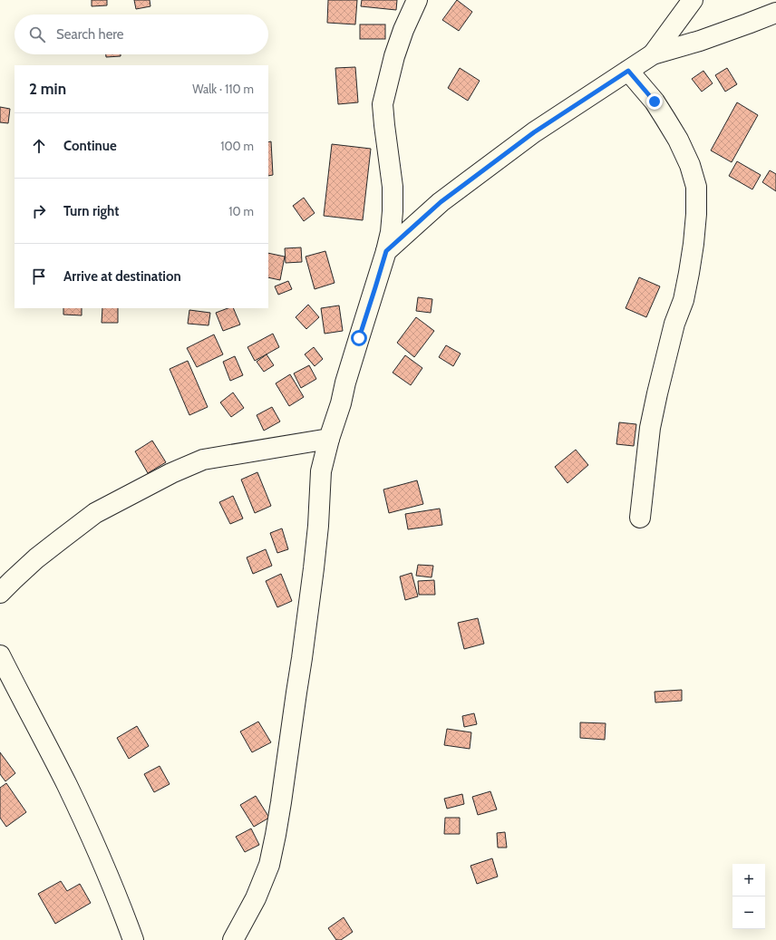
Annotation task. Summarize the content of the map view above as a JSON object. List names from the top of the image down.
{
  "page": {
    "search": "Search here",
    "heading": ["2 min", "Walk · 110 m"],
    "list": [
      ["Continue", "100 m"],
      ["Turn right", "10 m"],
      "Arrive at destination"
    ],
    "map_buttons": ["+", "−"]
  }
}
